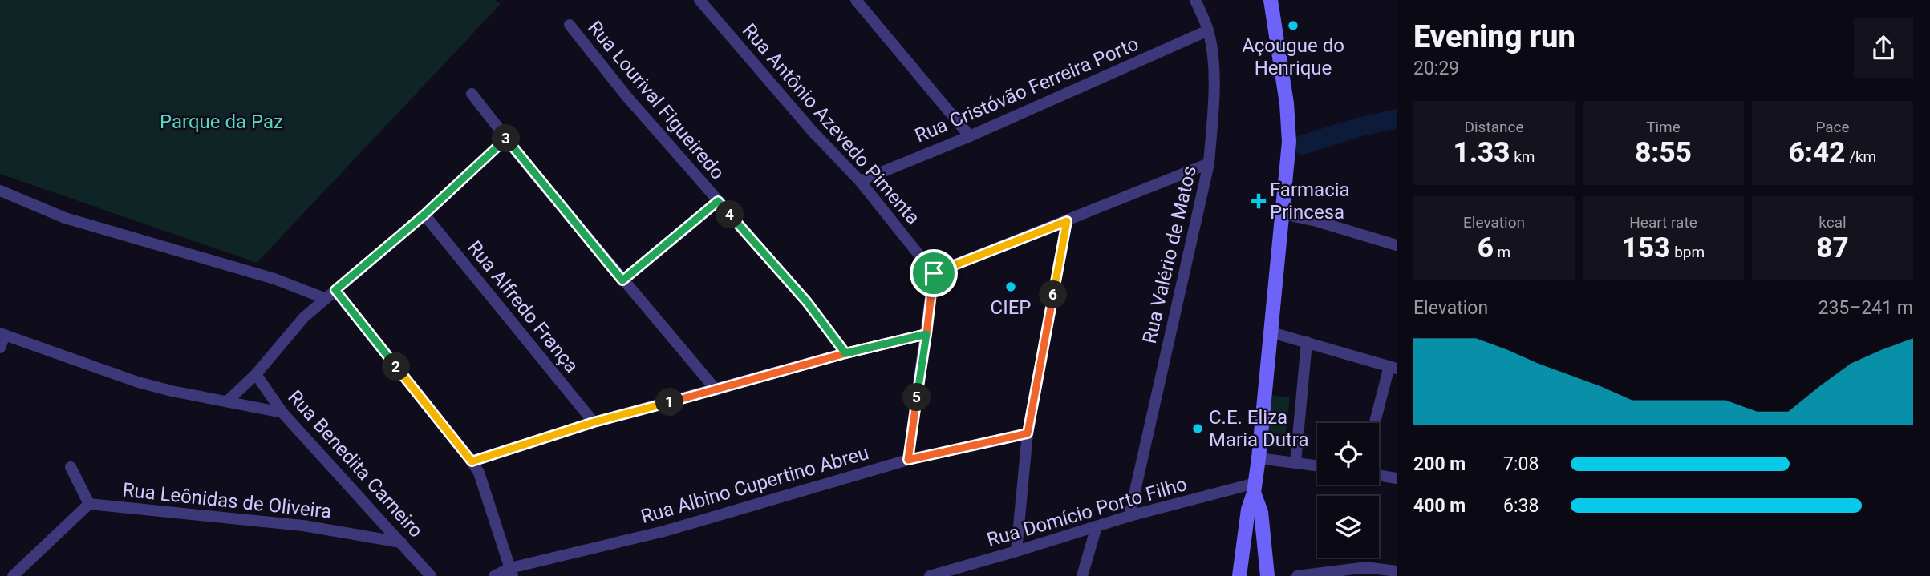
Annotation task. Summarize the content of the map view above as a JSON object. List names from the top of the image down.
{
  "streets": {
    "street": [
      "Rua Cristóvão Ferreira Porto",
      "Rua Lourival Figueiredo",
      "Rua Antônio Azevedo Pimenta",
      "Rua Valério de Matos",
      "Rua Alfredo França",
      "Rua Benedita Carneiro",
      "Rua Albino Cupertino Abreu",
      "Rua Leônidas de Oliveira",
      "Rua Domício Porto Filho"
    ]
  },
  "crossings": [
    ["Rua Cristóvão Ferreira Porto", "Rua Antônio Azevedo Pimenta"],
    ["Rua Cristóvão Ferreira Porto", "Rua Valério de Matos"],
    ["Rua Valério de Matos", "Rua Domício Porto Filho"],
    ["Rua Benedita Carneiro", "Rua Leônidas de Oliveira"]
  ],
  "parks": ["Parque da Paz"],
  "places": {
    "other": ["Açougue do Henrique", "CIEP", "C.E. Eliza Maria Dutra"],
    "health": ["Farmacia Princesa"]
  },
  "page": {
    "heading": ["Evening run", "20:29"],
    "stats": [
      ["Distance", "1.33 km"],
      ["Time", "8:55"],
      ["Pace", "6:42 /km"],
      ["Elevation", "6 m"],
      ["Heart rate", "153 bpm"],
      ["kcal", "87"]
    ],
    "pins": [
      "3",
      "4",
      "6",
      "2",
      "5",
      "1"
    ],
    "chart": ["Elevation", "235–241 m"],
    "list": [
      {
        "name": "200 m",
        "note": "7:08"
      },
      {
        "name": "400 m",
        "note": "6:38"
      }
    ]
  }
}
